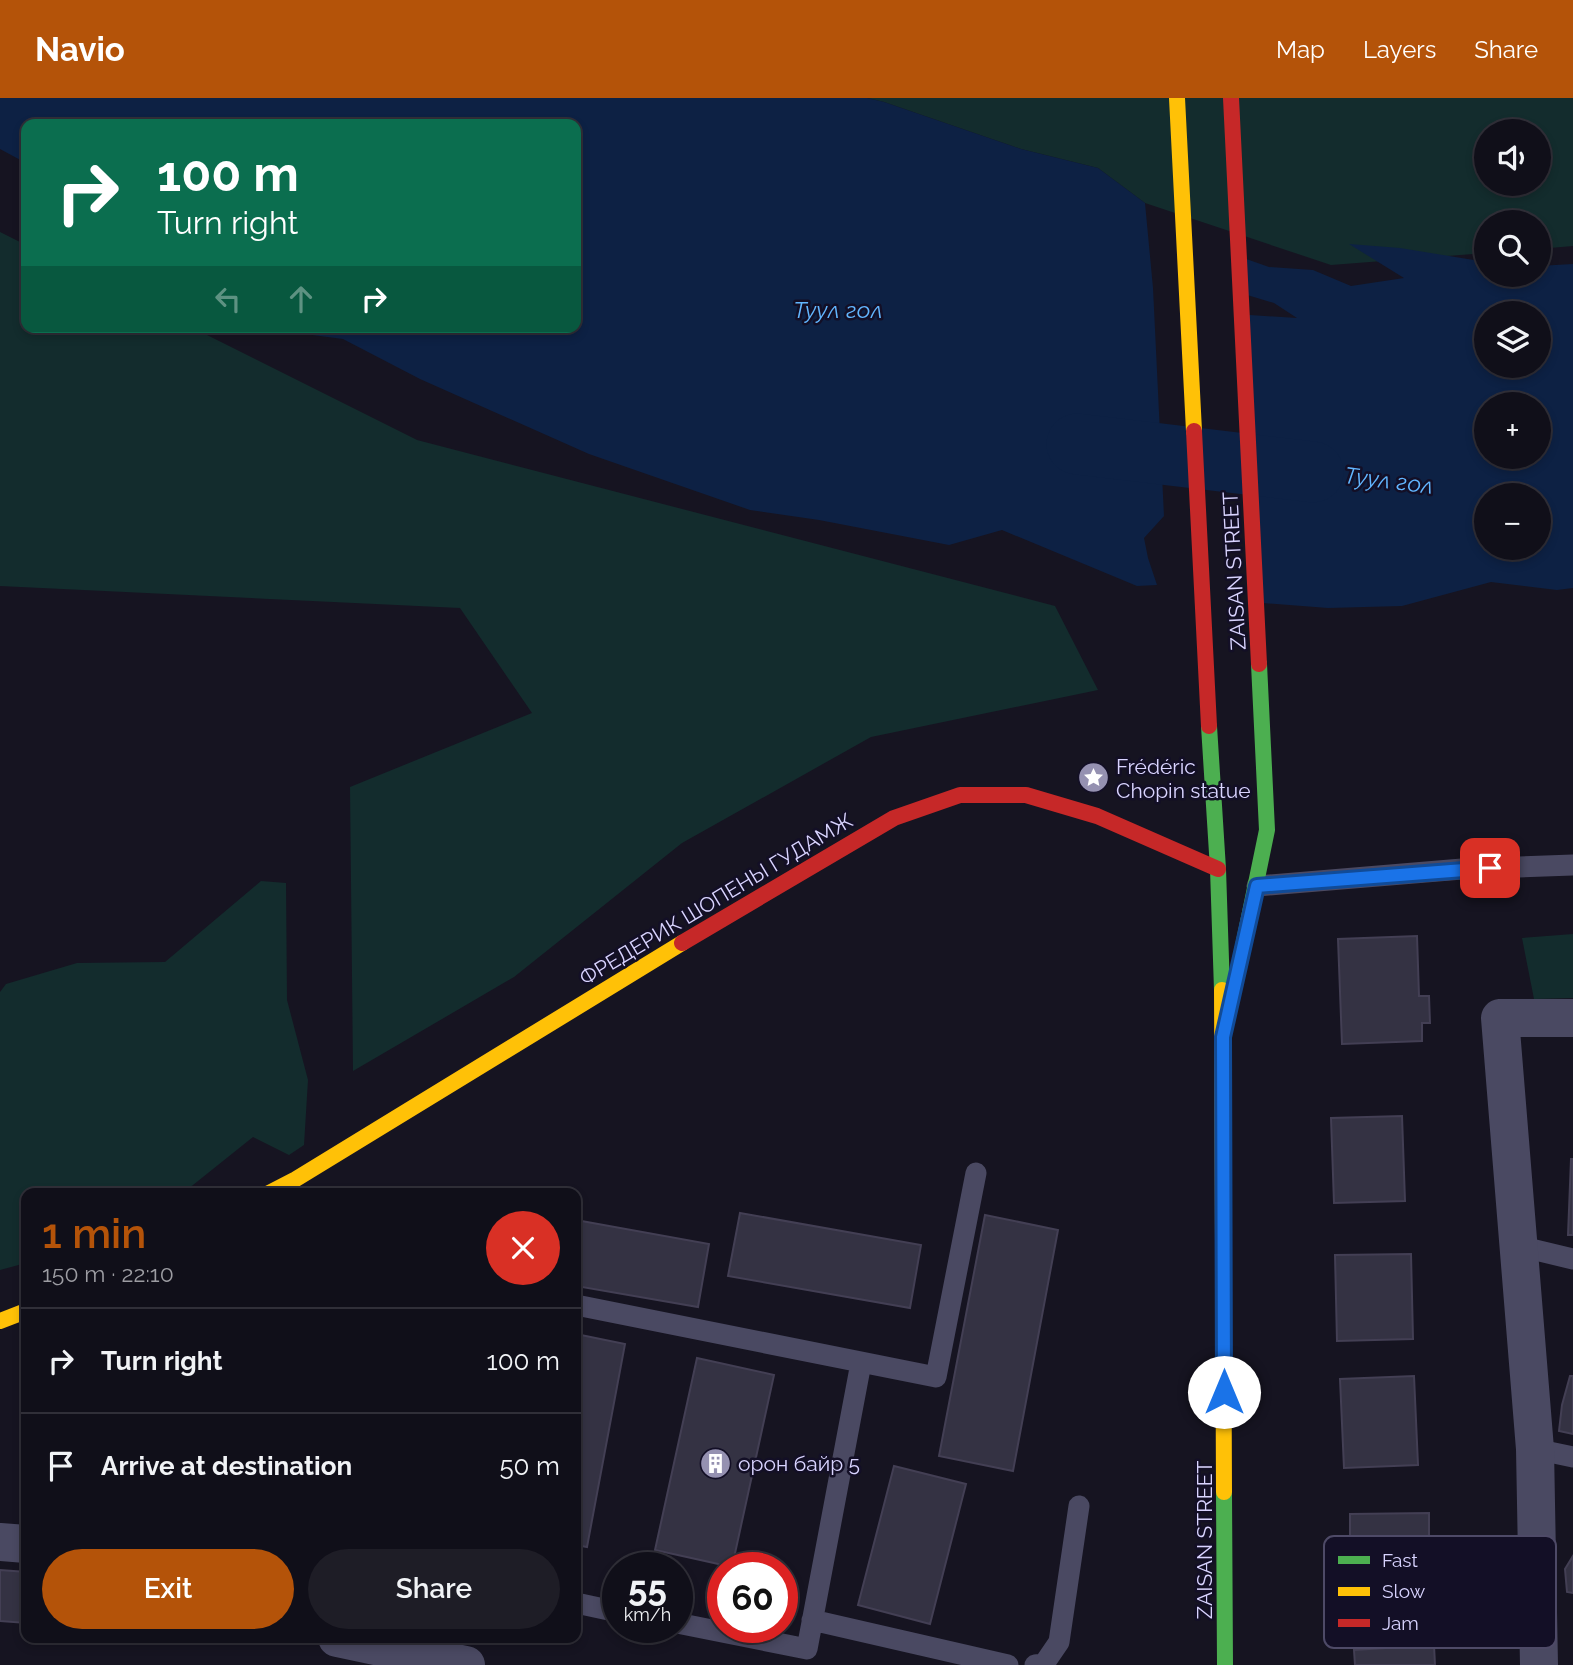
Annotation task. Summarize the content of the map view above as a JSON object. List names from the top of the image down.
{
  "streets": {
    "main road": ["ZAISAN STREET", "ФРЕДЕРИК ШОПЕНЫ ГУДАМЖ"]
  },
  "crossings": [
    ["ZAISAN STREET", "ФРЕДЕРИК ШОПЕНЫ ГУДАМЖ"]
  ],
  "water": ["Туул гол"],
  "places": {
    "place": ["Frédéric Chopin statue"],
    "building": ["орон байр 5"]
  },
  "legend": ["Fast", "Slow", "Jam"],
  "page": {
    "header": "Navio",
    "nav": ["Map", "Layers", "Share"],
    "map_buttons": ["+", "−"],
    "turn": ["100 m", "Turn right"],
    "heading": ["1 min", "150 m · 22:10"],
    "list": [
      {
        "name": "Turn right",
        "value": "100 m"
      },
      {
        "name": "Arrive at destination",
        "value": "50 m"
      }
    ],
    "buttons": ["Exit", "Share"],
    "speed": "55 km/h",
    "limit": "60"
  }
}
